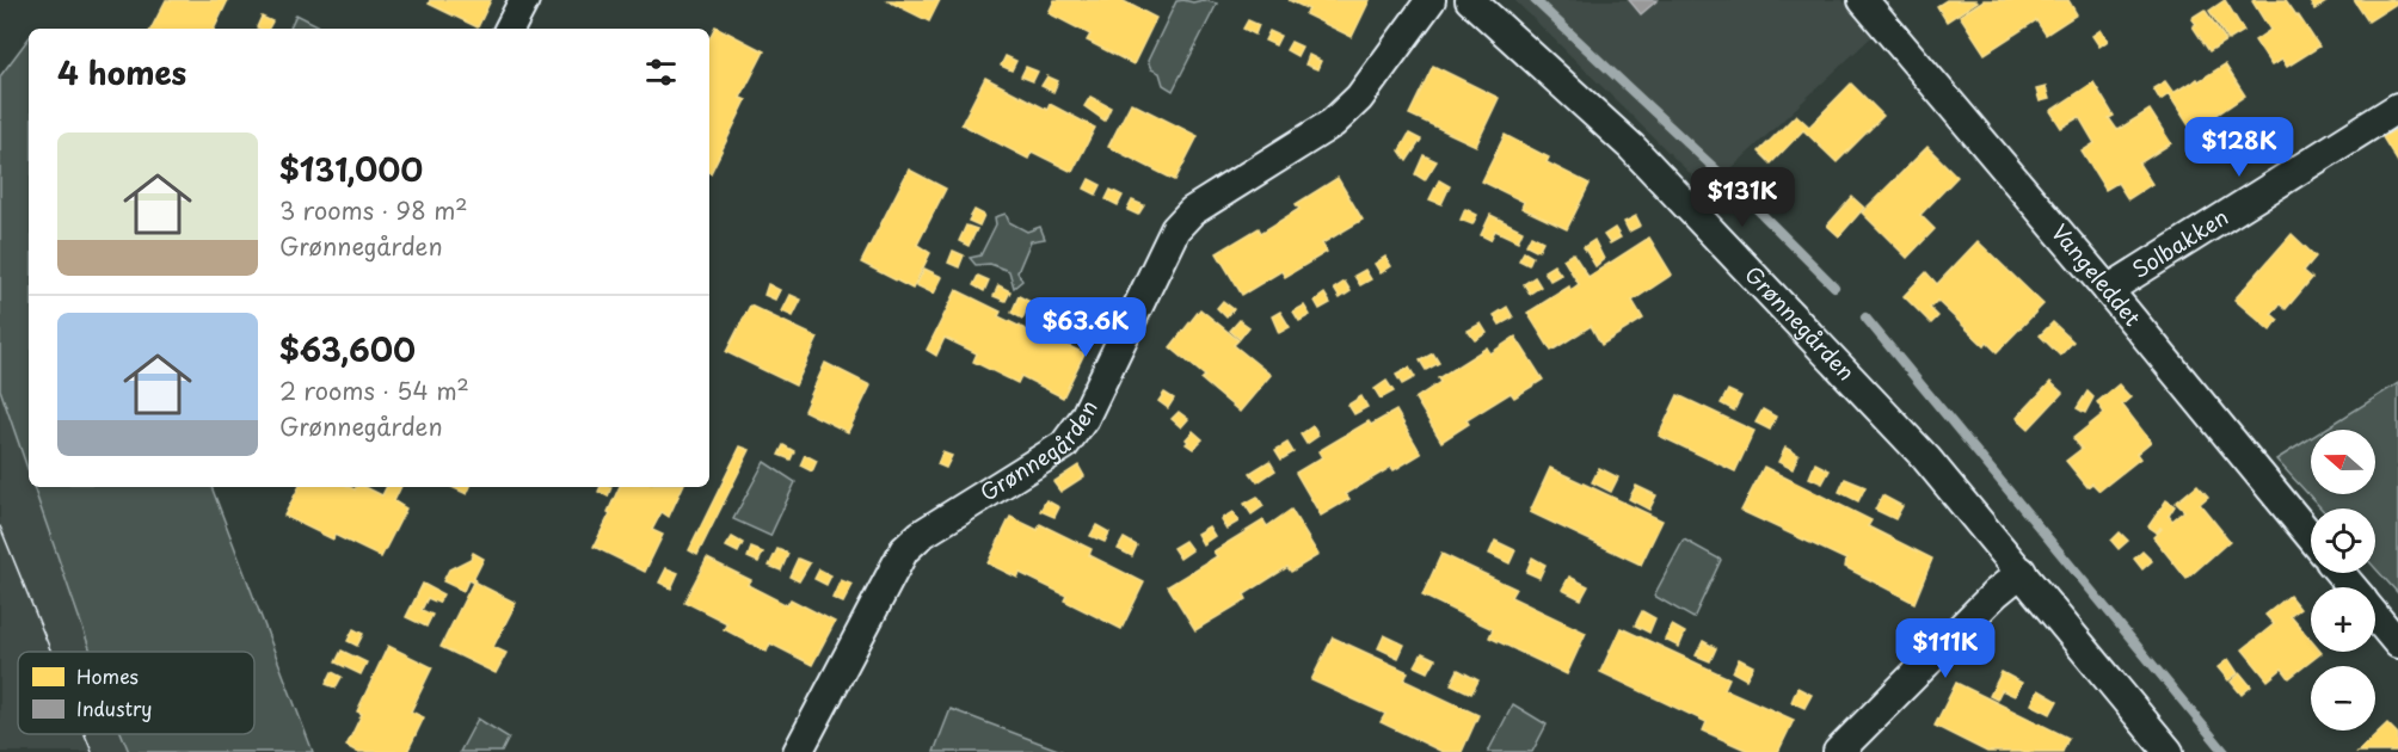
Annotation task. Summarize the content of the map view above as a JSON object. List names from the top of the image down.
{
  "streets": {
    "street": ["Solbakken", "Vangeleddet", "Grønnegården"]
  },
  "crossings": [
    ["Solbakken", "Vangeleddet"]
  ],
  "legend": ["Homes", "Industry"],
  "north": "left",
  "page": {
    "heading": "4 homes",
    "list": [
      {
        "name": "$131,000",
        "note": "3 rooms · 98 m² · Grønnegården"
      },
      {
        "name": "$63,600",
        "note": "2 rooms · 54 m² · Grønnegården"
      }
    ],
    "price": [
      "$128K",
      "$131K",
      "$63.6K",
      "$111K"
    ],
    "map_buttons": ["+", "−"]
  }
}
